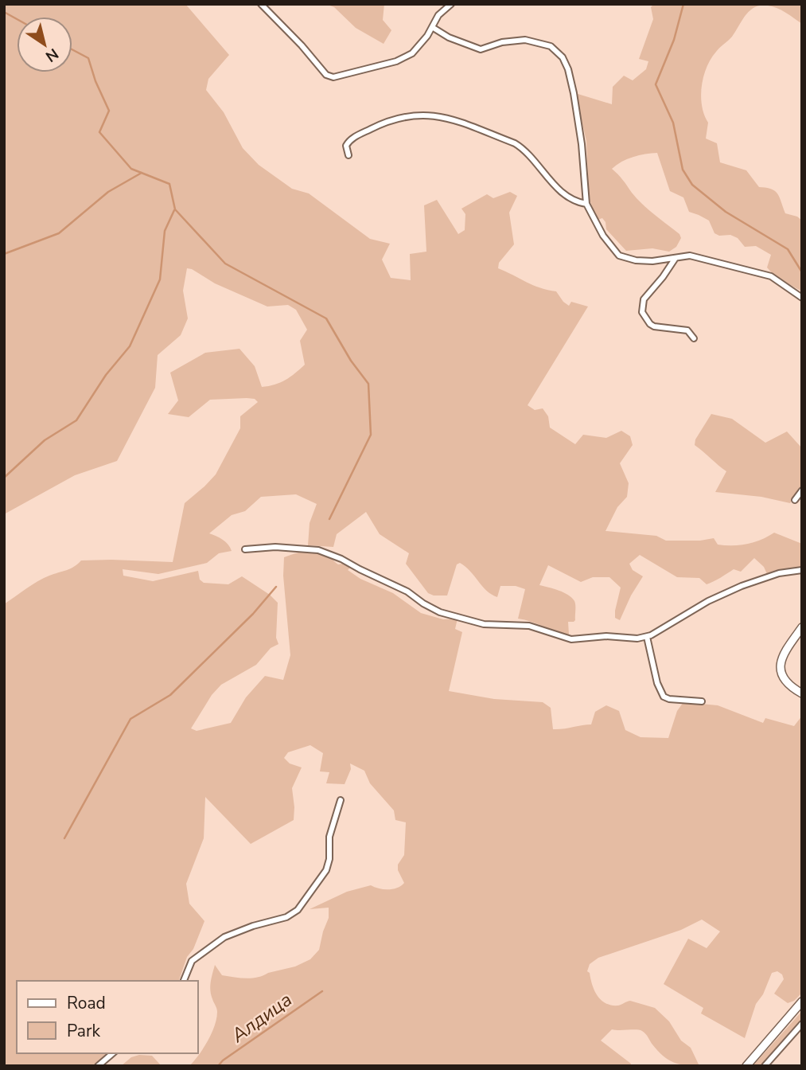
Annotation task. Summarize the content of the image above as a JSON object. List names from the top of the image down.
{
  "water": ["Алдица"],
  "legend": ["Road", "Park"],
  "north": "bottom right"
}
